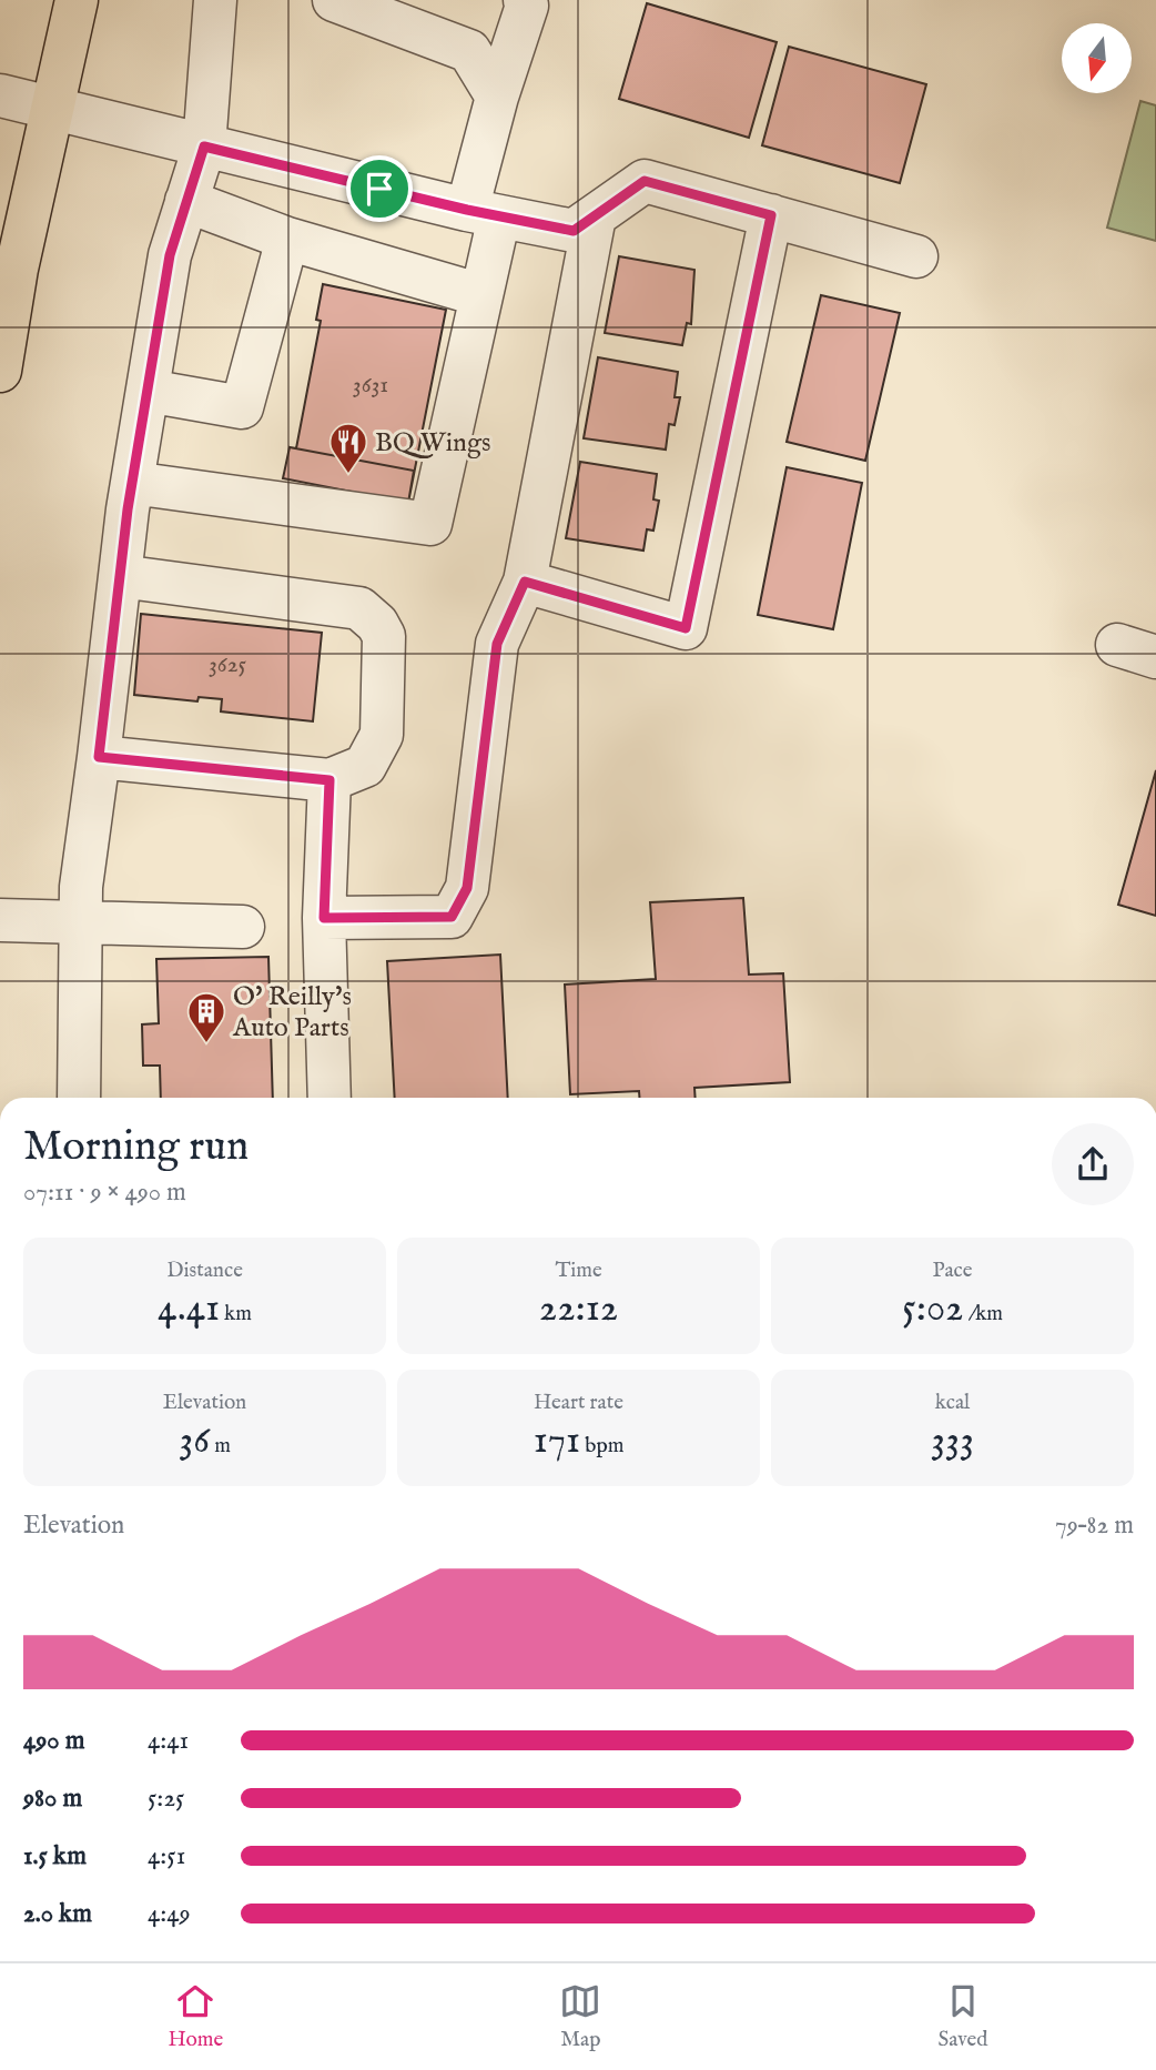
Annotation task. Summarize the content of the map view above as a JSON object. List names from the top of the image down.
{
  "places": {
    "restaurant": ["BQ Wings"],
    "building": ["O' Reilly's Auto Parts"]
  },
  "house_numbers": ["3631", "3625"],
  "north": "bottom",
  "page": {
    "heading": ["Morning run", "07:11 · 9 × 490 m"],
    "stats": [
      ["Distance", "4.41 km"],
      ["Time", "22:12"],
      ["Pace", "5:02 /km"],
      ["Elevation", "36 m"],
      ["Heart rate", "171 bpm"],
      ["kcal", "333"]
    ],
    "chart": ["Elevation", "79–82 m"],
    "list": [
      {
        "name": "490 m",
        "note": "4:41"
      },
      {
        "name": "980 m",
        "note": "5:25"
      },
      {
        "name": "1.5 km",
        "note": "4:51"
      },
      {
        "name": "2.0 km",
        "note": "4:49"
      }
    ],
    "tabs": ["Home", "Map", "Saved"]
  }
}
